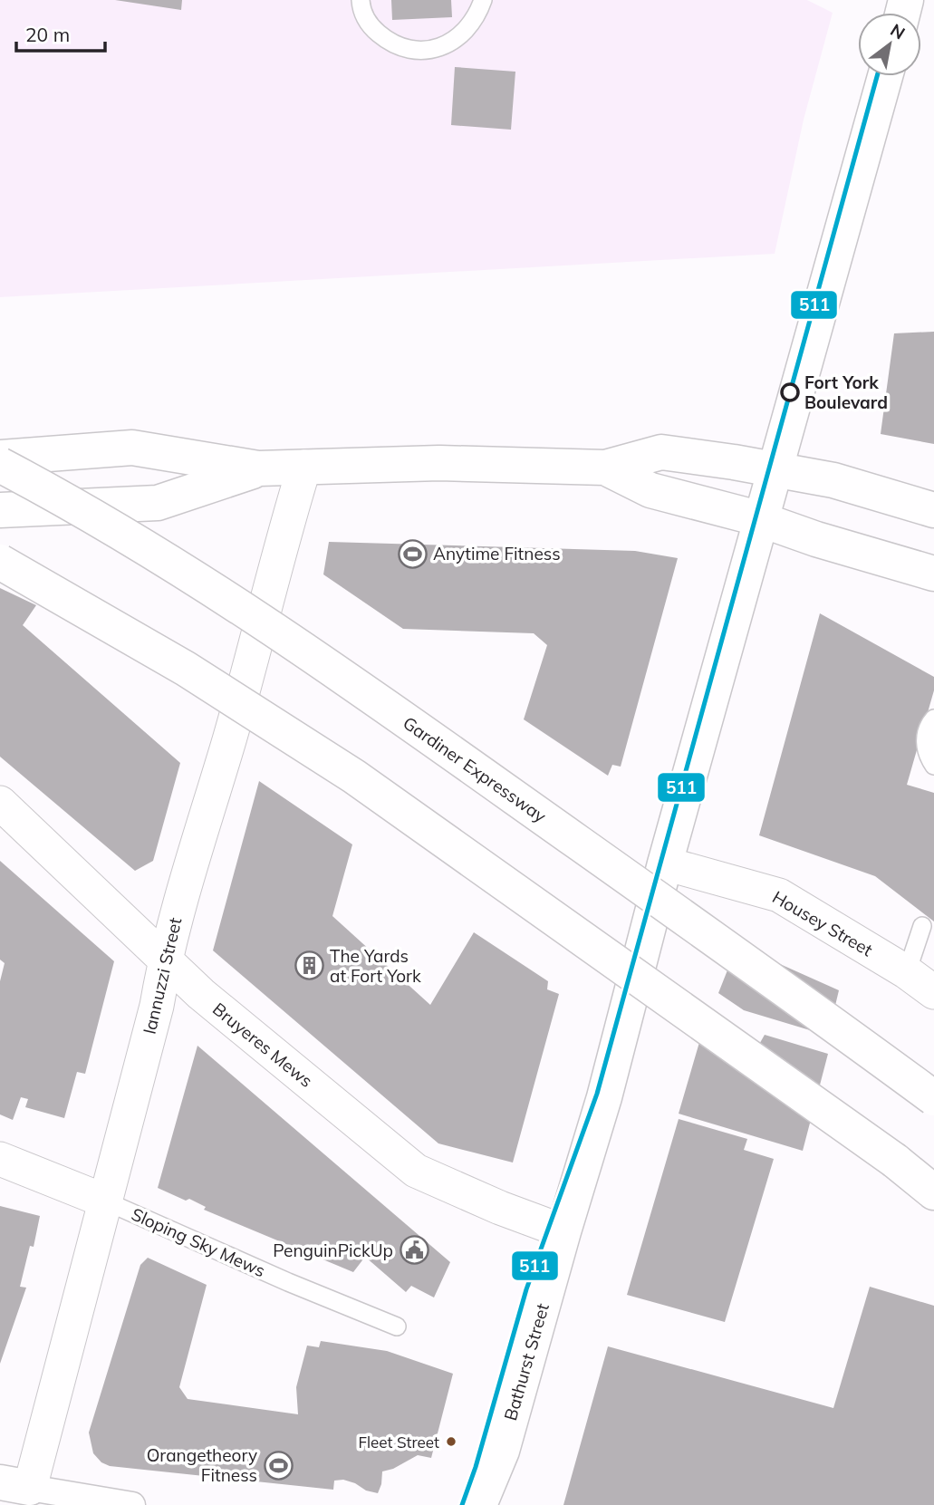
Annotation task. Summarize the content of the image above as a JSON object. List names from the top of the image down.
{
  "streets": {
    "main road": ["Gardiner Expressway", "Bathurst Street"],
    "street": [
      "Housey Street",
      "Iannuzzi Street",
      "Bruyeres Mews",
      "Sloping Sky Mews"
    ]
  },
  "crossings": [
    ["Housey Street", "Bathurst Street"],
    ["Iannuzzi Street", "Bruyeres Mews"],
    ["Iannuzzi Street", "Sloping Sky Mews"],
    ["Bruyeres Mews", "Bathurst Street"]
  ],
  "places": {
    "other": ["Fort York Boulevard", "Fleet Street"],
    "sports": ["Anytime Fitness", "Orangetheory Fitness"],
    "building": ["The Yards at Fort York"],
    "public building": ["PenguinPickUp"]
  },
  "lines": ["transit line 511"],
  "scale_bar": "20 m",
  "north": "top right"
}
